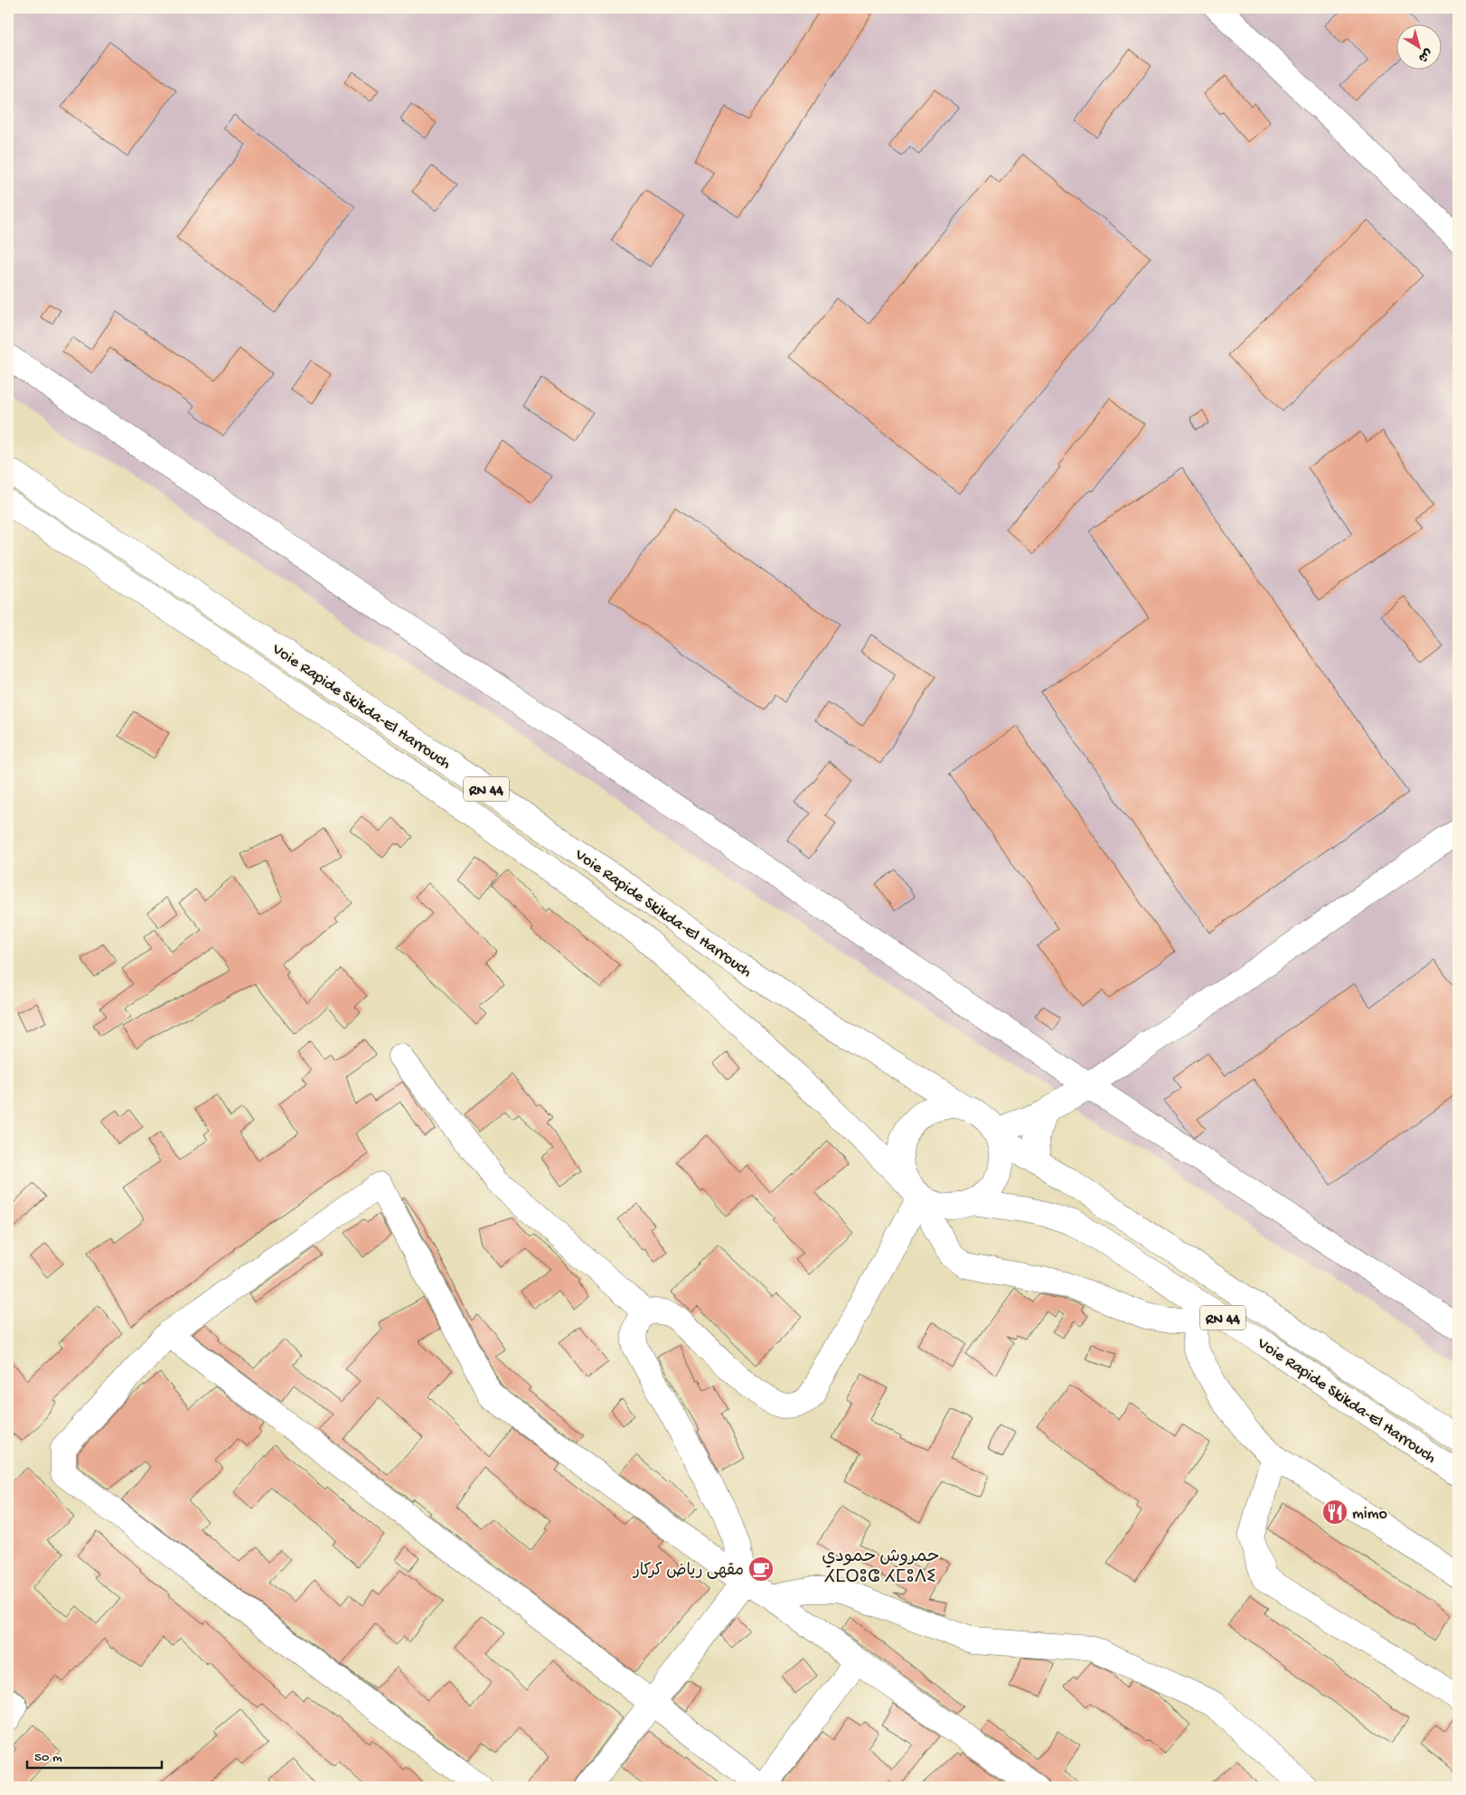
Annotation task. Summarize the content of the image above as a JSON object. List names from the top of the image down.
{
  "streets": {
    "main road": ["Voie Rapide Skikda-El Harrouch", "RN 44"]
  },
  "districts": ["حمروش حمودي ⵃⵎⵔⵓⵛ ⵃⵎⵓⴷⵉ"],
  "places": {
    "restaurant": ["mimo"],
    "cafe": ["مقهى رياض كركار"]
  },
  "scale_bar": "50 m",
  "north": "bottom right"
}
